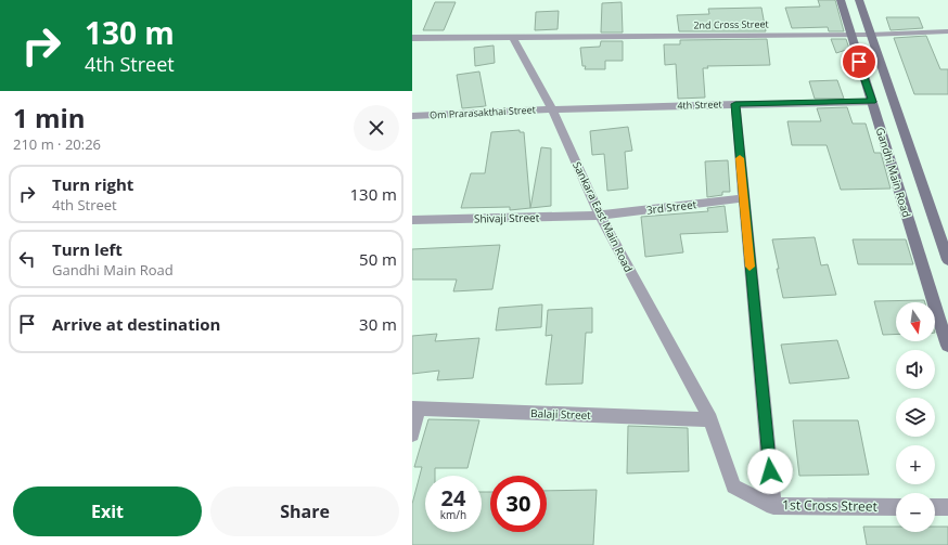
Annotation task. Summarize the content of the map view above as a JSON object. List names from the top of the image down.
{
  "streets": {
    "street": [
      "2nd Cross Street",
      "4th Street",
      "Om Prarasakthai Street",
      "Gandhi Main Road",
      "3rd Street",
      "Sankara East Main Road",
      "Shivaji Street",
      "Balaji Street",
      "1st Cross Street"
    ]
  },
  "crossings": [
    ["2nd Cross Street", "Gandhi Main Road"],
    ["2nd Cross Street", "Sankara East Main Road"],
    ["4th Street", "Om Prarasakthai Street"],
    ["4th Street", "Gandhi Main Road"],
    ["4th Street", "Sankara East Main Road"],
    ["Om Prarasakthai Street", "Sankara East Main Road"],
    ["3rd Street", "Sankara East Main Road"],
    ["3rd Street", "Shivaji Street"],
    ["Sankara East Main Road", "Shivaji Street"],
    ["Sankara East Main Road", "Balaji Street"],
    ["Sankara East Main Road", "1st Cross Street"]
  ],
  "north": "bottom",
  "page": {
    "turn": ["130 m", "4th Street"],
    "heading": ["1 min", "210 m · 20:26"],
    "list": [
      {
        "name": "Turn right",
        "note": "4th Street",
        "value": "130 m"
      },
      {
        "name": "Turn left",
        "note": "Gandhi Main Road",
        "value": "50 m"
      },
      {
        "name": "Arrive at destination",
        "value": "30 m"
      }
    ],
    "map_buttons": ["+", "−"],
    "speed": "24 km/h",
    "limit": "30",
    "buttons": ["Exit", "Share"]
  }
}
